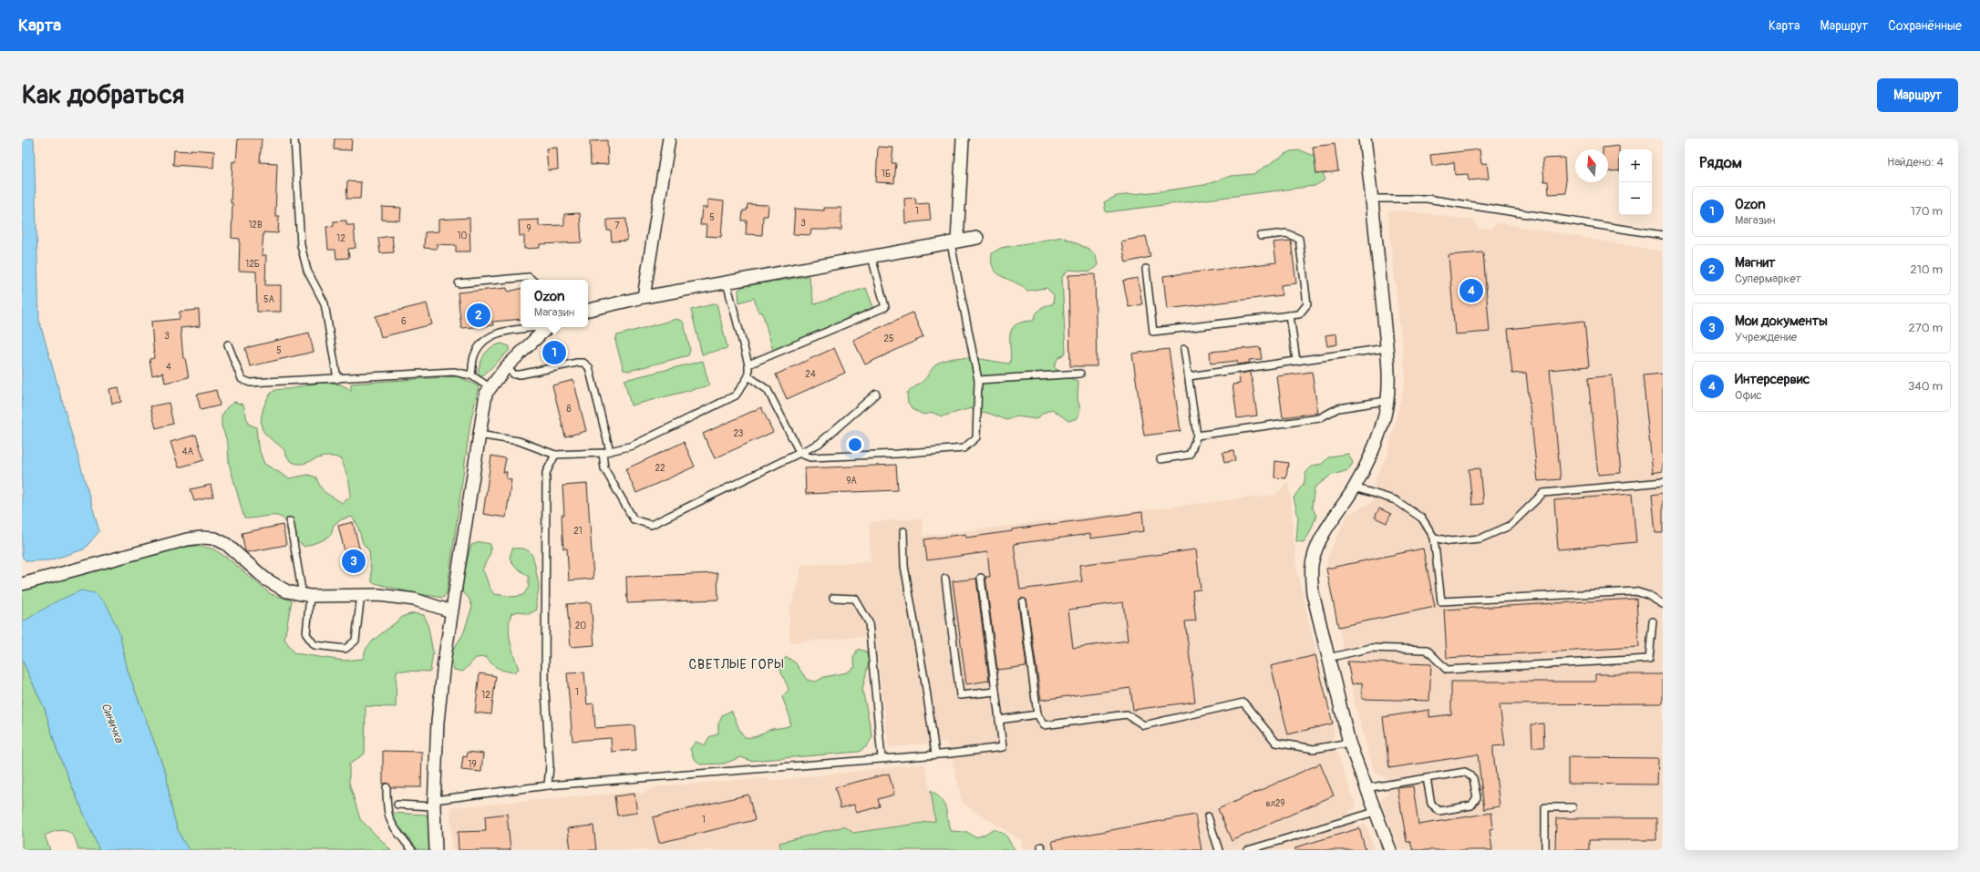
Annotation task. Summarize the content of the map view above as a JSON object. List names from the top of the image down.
{
  "districts": ["СВЕТЛЫЕ ГОРЫ"],
  "water": ["Синичка"],
  "house_numbers": [
    "1Б",
    "1",
    "5",
    "3",
    "12В",
    "7",
    "9",
    "10",
    "12",
    "12Б",
    "5А",
    "6",
    "3",
    "25",
    "5",
    "4",
    "24",
    "8",
    "23",
    "4А",
    "22",
    "9А",
    "21",
    "20",
    "1",
    "12",
    "19",
    "вл29",
    "1"
  ],
  "north": "top",
  "page": {
    "header": "Карта",
    "nav": ["Карта", "Маршрут", "Сохранённые"],
    "buttons": "Маршрут",
    "title": "Как добраться",
    "heading": ["Рядом", "Найдено: 4"],
    "map_buttons": ["+", "−"],
    "list": [
      {
        "mark": "1",
        "name": "Ozon",
        "note": "Магазин",
        "value": "170 m"
      },
      {
        "mark": "2",
        "name": "Магнит",
        "note": "Супермаркет",
        "value": "210 m"
      },
      {
        "mark": "3",
        "name": "Мои документы",
        "note": "Учреждение",
        "value": "270 m"
      },
      {
        "mark": "4",
        "name": "Интерсервис",
        "note": "Офис",
        "value": "340 m"
      }
    ],
    "pins": [
      "4",
      "2",
      "1",
      "3"
    ],
    "popup": ["Ozon", "Магазин"]
  }
}
